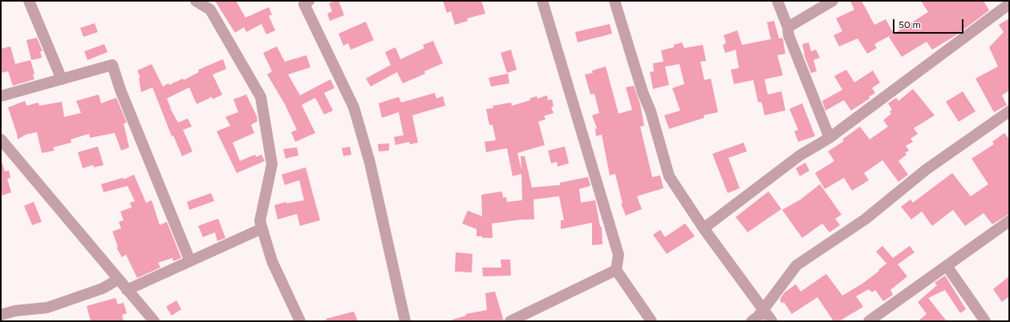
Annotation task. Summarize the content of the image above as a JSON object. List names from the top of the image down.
{
  "scale_bar": "50 m"
}
